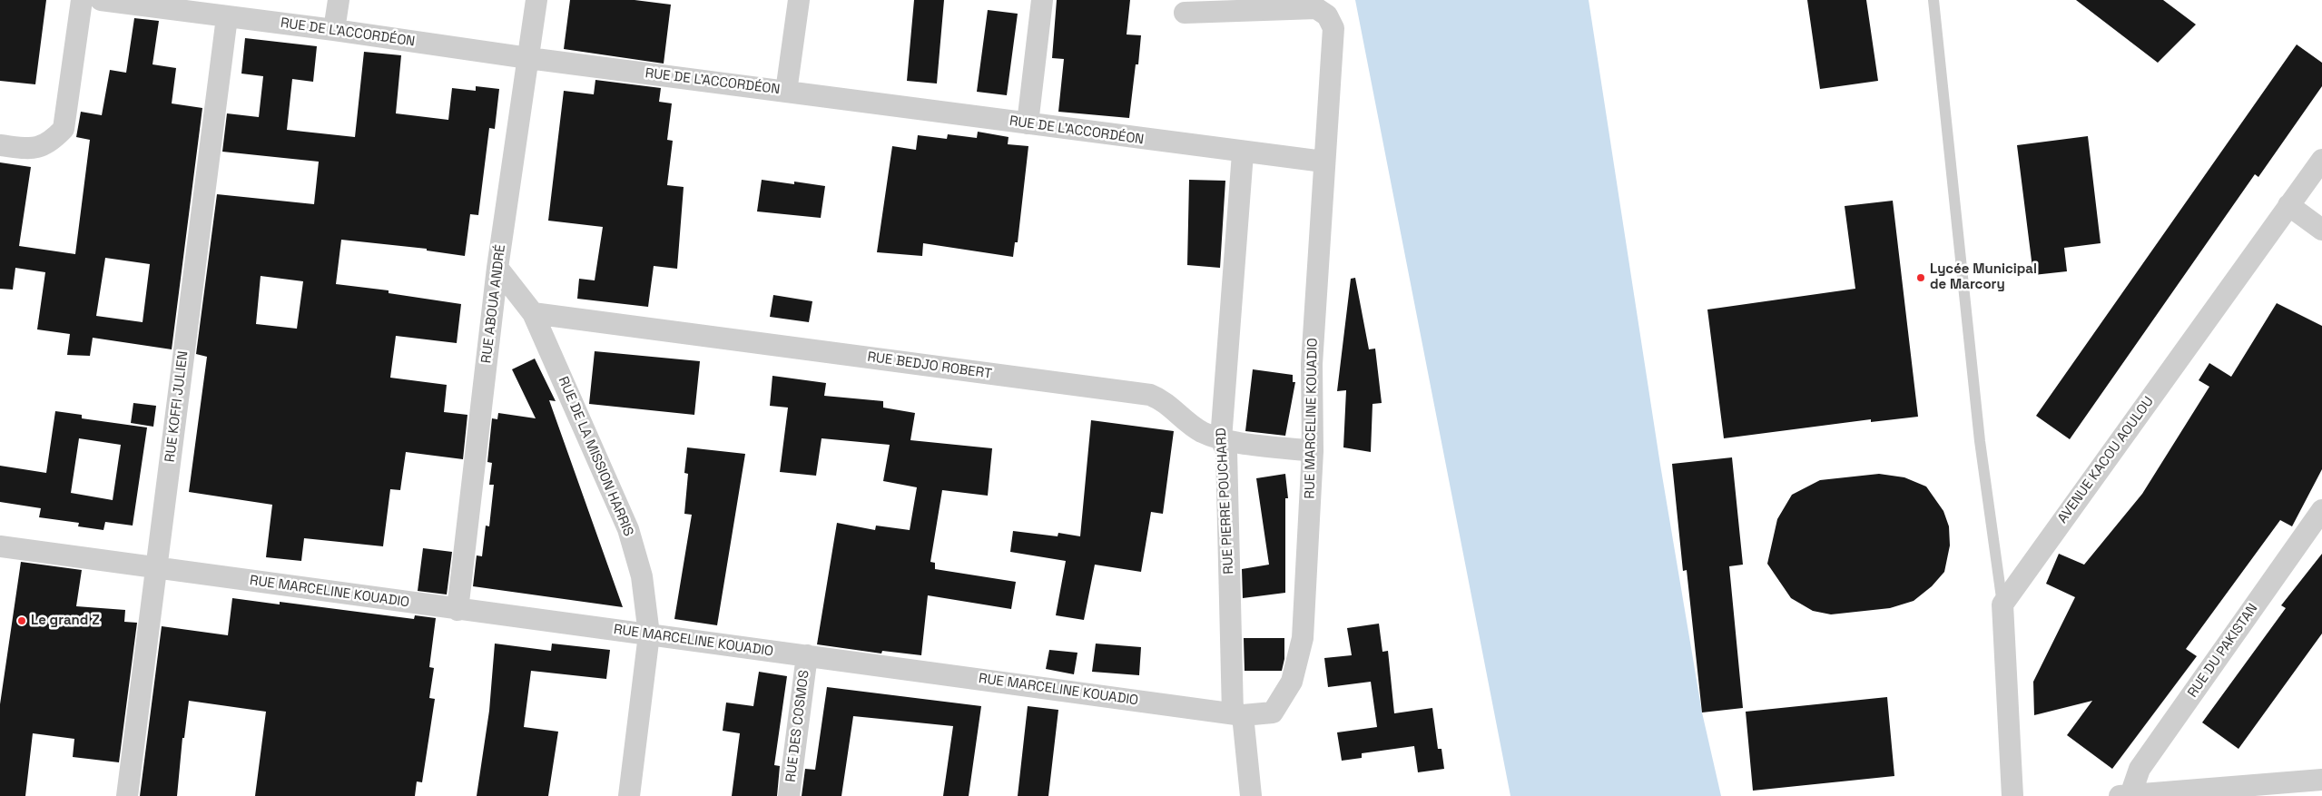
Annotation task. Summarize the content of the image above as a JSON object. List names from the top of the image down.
{
  "streets": {
    "street": [
      "RUE DE L'ACCORDÉON",
      "RUE ABOUA ANDRÉ",
      "RUE BEDJO ROBERT",
      "RUE KOFFI JULIEN",
      "RUE MARCELINE KOUADIO",
      "RUE DE LA MISSION HARRIS",
      "AVENUE KACOU AOULOU",
      "RUE PIERRE POUCHARD",
      "RUE DU PAKISTAN",
      "RUE DES COSMOS"
    ]
  },
  "crossings": [
    ["RUE DE L'ACCORDÉON", "RUE ABOUA ANDRÉ"],
    ["RUE DE L'ACCORDÉON", "RUE KOFFI JULIEN"],
    ["RUE DE L'ACCORDÉON", "RUE MARCELINE KOUADIO"],
    ["RUE DE L'ACCORDÉON", "RUE PIERRE POUCHARD"],
    ["RUE ABOUA ANDRÉ", "RUE MARCELINE KOUADIO"],
    ["RUE ABOUA ANDRÉ", "RUE DE LA MISSION HARRIS"],
    ["RUE BEDJO ROBERT", "RUE MARCELINE KOUADIO"],
    ["RUE BEDJO ROBERT", "RUE DE LA MISSION HARRIS"],
    ["RUE BEDJO ROBERT", "RUE PIERRE POUCHARD"],
    ["RUE KOFFI JULIEN", "RUE MARCELINE KOUADIO"],
    ["RUE MARCELINE KOUADIO", "RUE DE LA MISSION HARRIS"],
    ["RUE MARCELINE KOUADIO", "RUE PIERRE POUCHARD"],
    ["RUE MARCELINE KOUADIO", "RUE DES COSMOS"]
  ],
  "places": ["Lycée Municipal de Marcory", "Le grand Z"]
}
